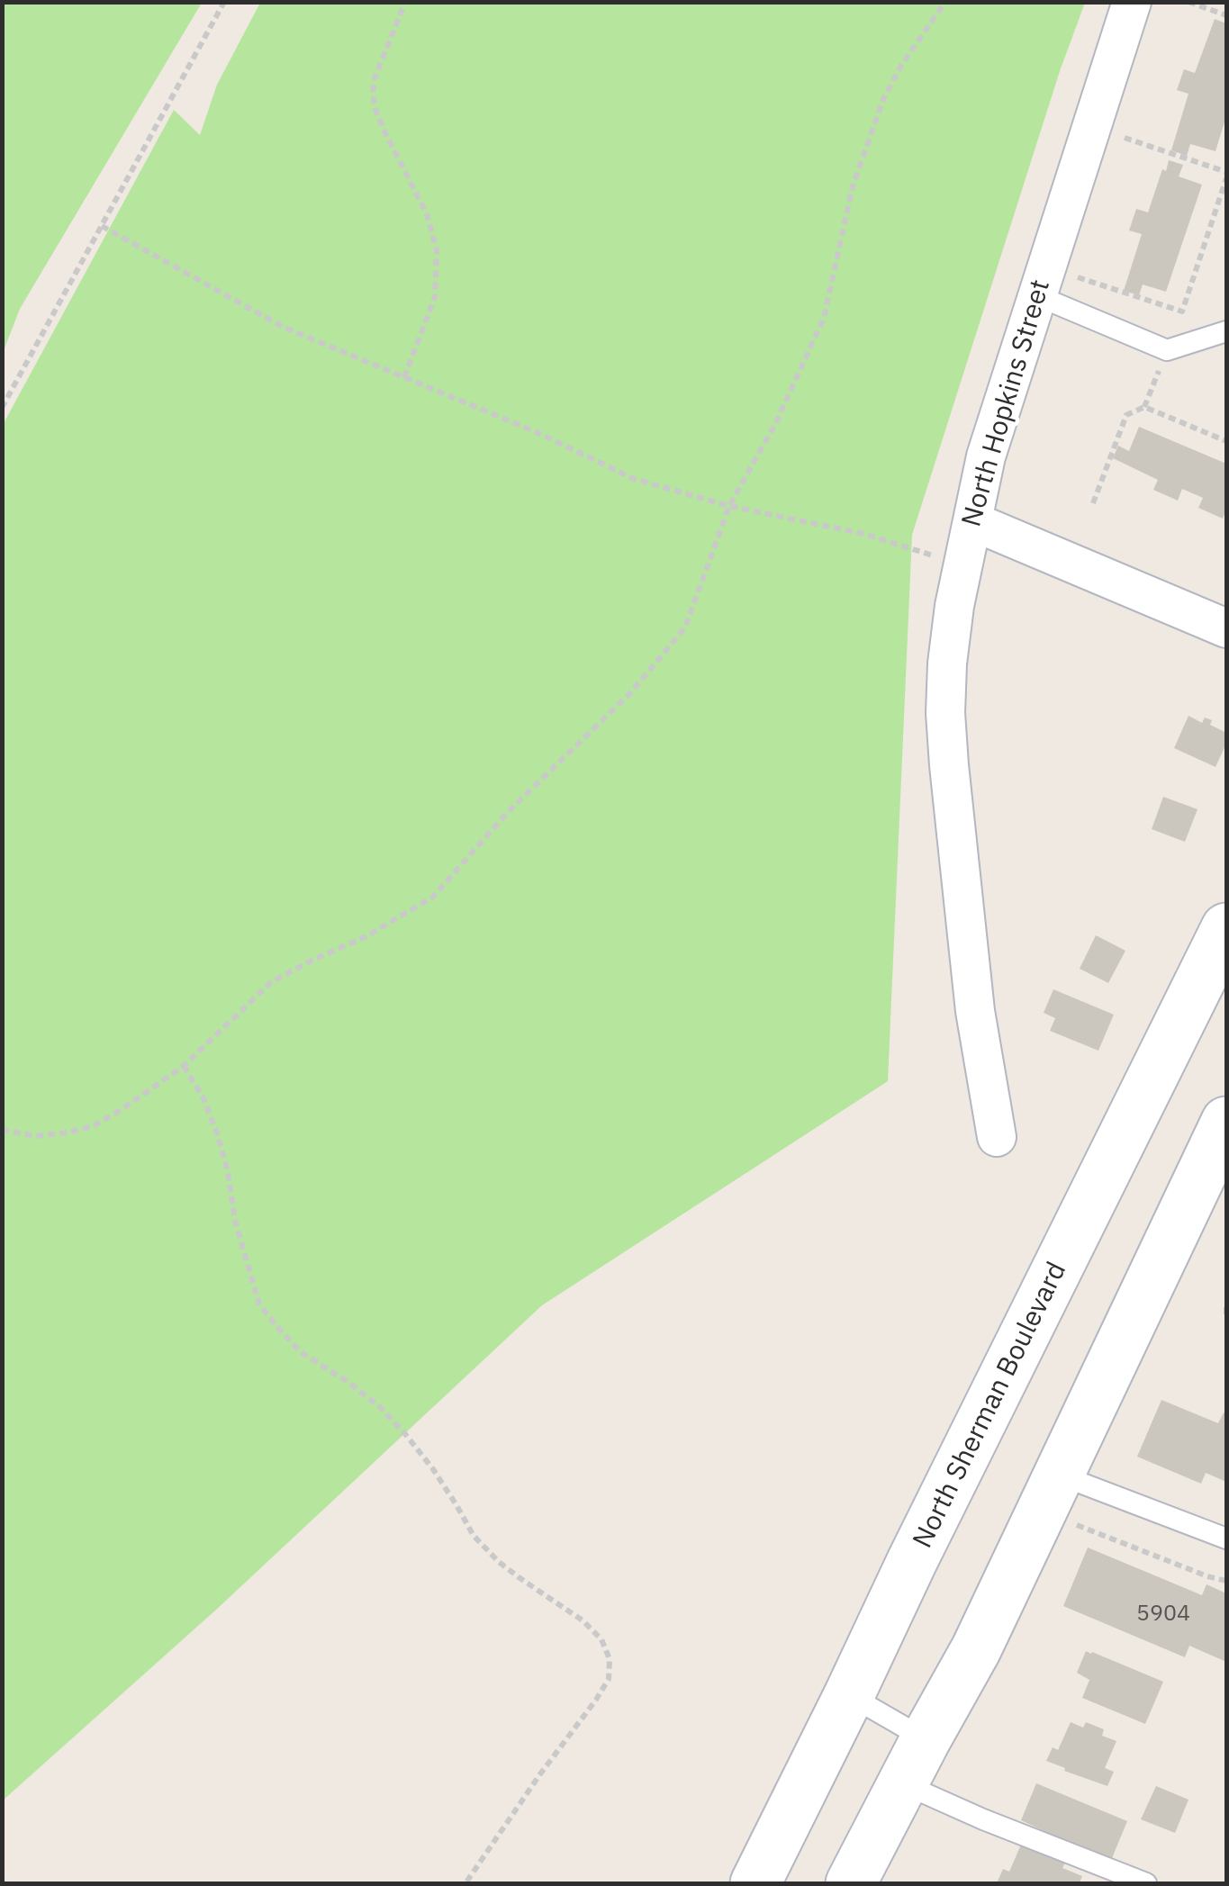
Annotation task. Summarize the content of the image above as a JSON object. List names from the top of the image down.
{
  "streets": {
    "main road": ["North Sherman Boulevard"],
    "street": ["North Hopkins Street"]
  },
  "house_numbers": ["5904"]
}
